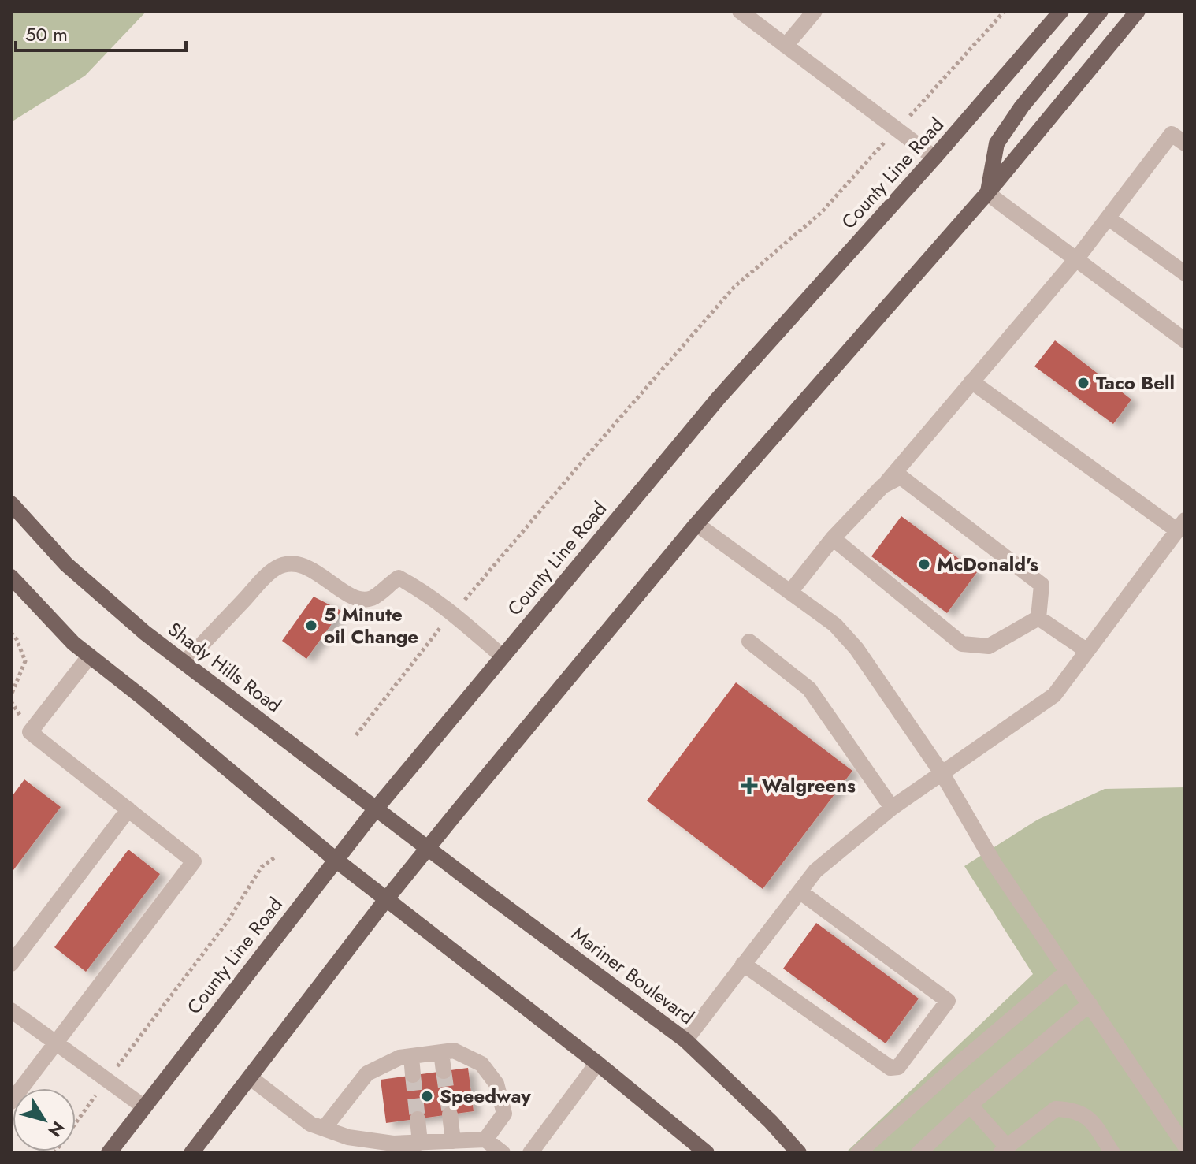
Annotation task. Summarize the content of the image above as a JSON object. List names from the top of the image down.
{
  "streets": {
    "main road": ["County Line Road", "Shady Hills Road", "Mariner Boulevard"]
  },
  "crossings": [
    ["County Line Road", "Shady Hills Road"],
    ["Shady Hills Road", "Mariner Boulevard"]
  ],
  "places": {
    "other": [
      "Taco Bell",
      "McDonald's",
      "5 Minute oil Change",
      "Speedway"
    ],
    "health": ["Walgreens"]
  },
  "scale_bar": "50 m",
  "north": "bottom right"
}
